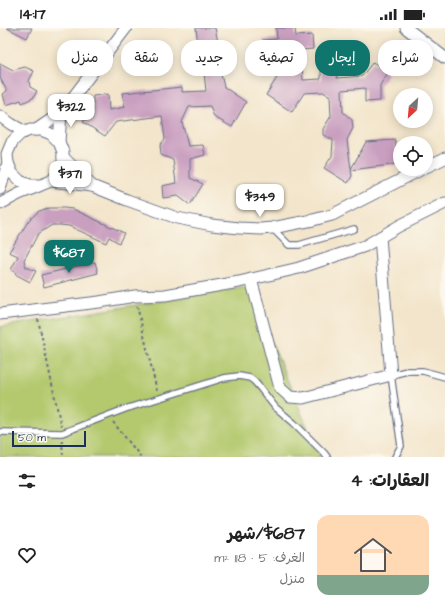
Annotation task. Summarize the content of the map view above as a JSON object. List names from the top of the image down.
{
  "scale_bar": "50 m",
  "north": "bottom left",
  "page": {
    "status": "14:17",
    "chip": [
      "شراء",
      "إيجار",
      "تصفية",
      "جديد",
      "شقة",
      "منزل"
    ],
    "price": [
      "$322",
      "$371",
      "$349",
      "$687"
    ],
    "scale": "50 m",
    "heading": "العقارات: 4",
    "list": [
      {
        "name": "$687/شهر",
        "note": "الغرف: 5 · 118 m² · منزل"
      }
    ]
  }
}
